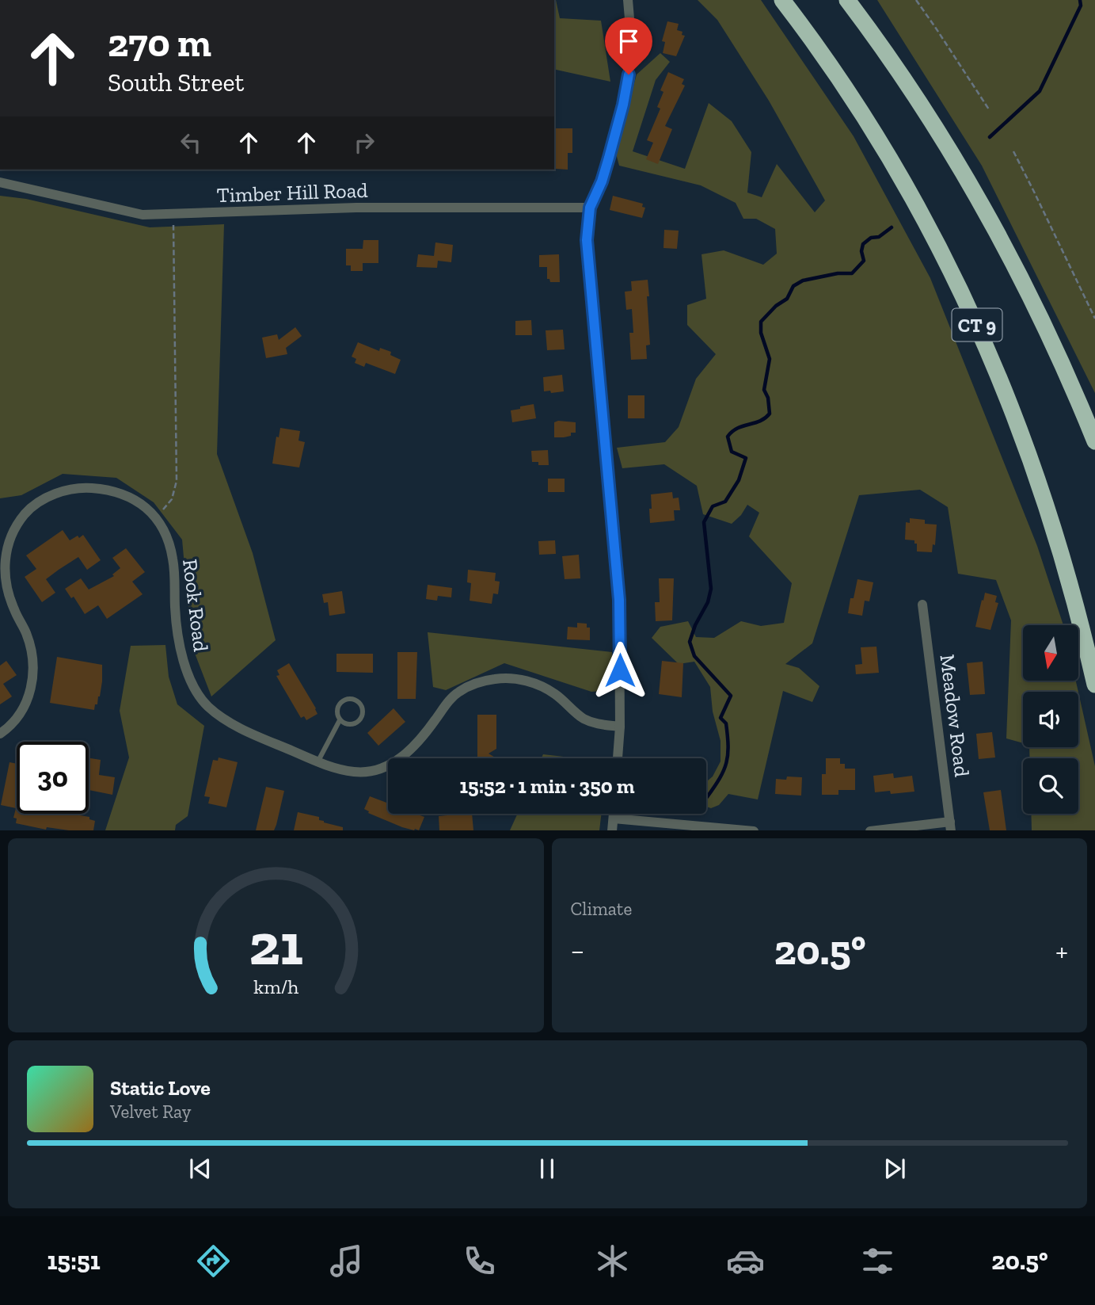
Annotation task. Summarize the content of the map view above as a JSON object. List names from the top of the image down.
{
  "streets": {
    "highway": ["CT 9"],
    "street": ["Timber Hill Road", "Rook Road", "Meadow Road"]
  },
  "north": "bottom",
  "page": {
    "turn": ["270 m", "South Street"],
    "limit": "30",
    "trip": "15:52 · 1 min · 350 m",
    "tile": "Climate",
    "heat": ["−", "20.5°", "+"],
    "song": ["Static Love", "Velvet Ray"],
    "tabs": ["15:51", "20.5°"],
    "gauge": ["21", "km/h"]
  }
}
